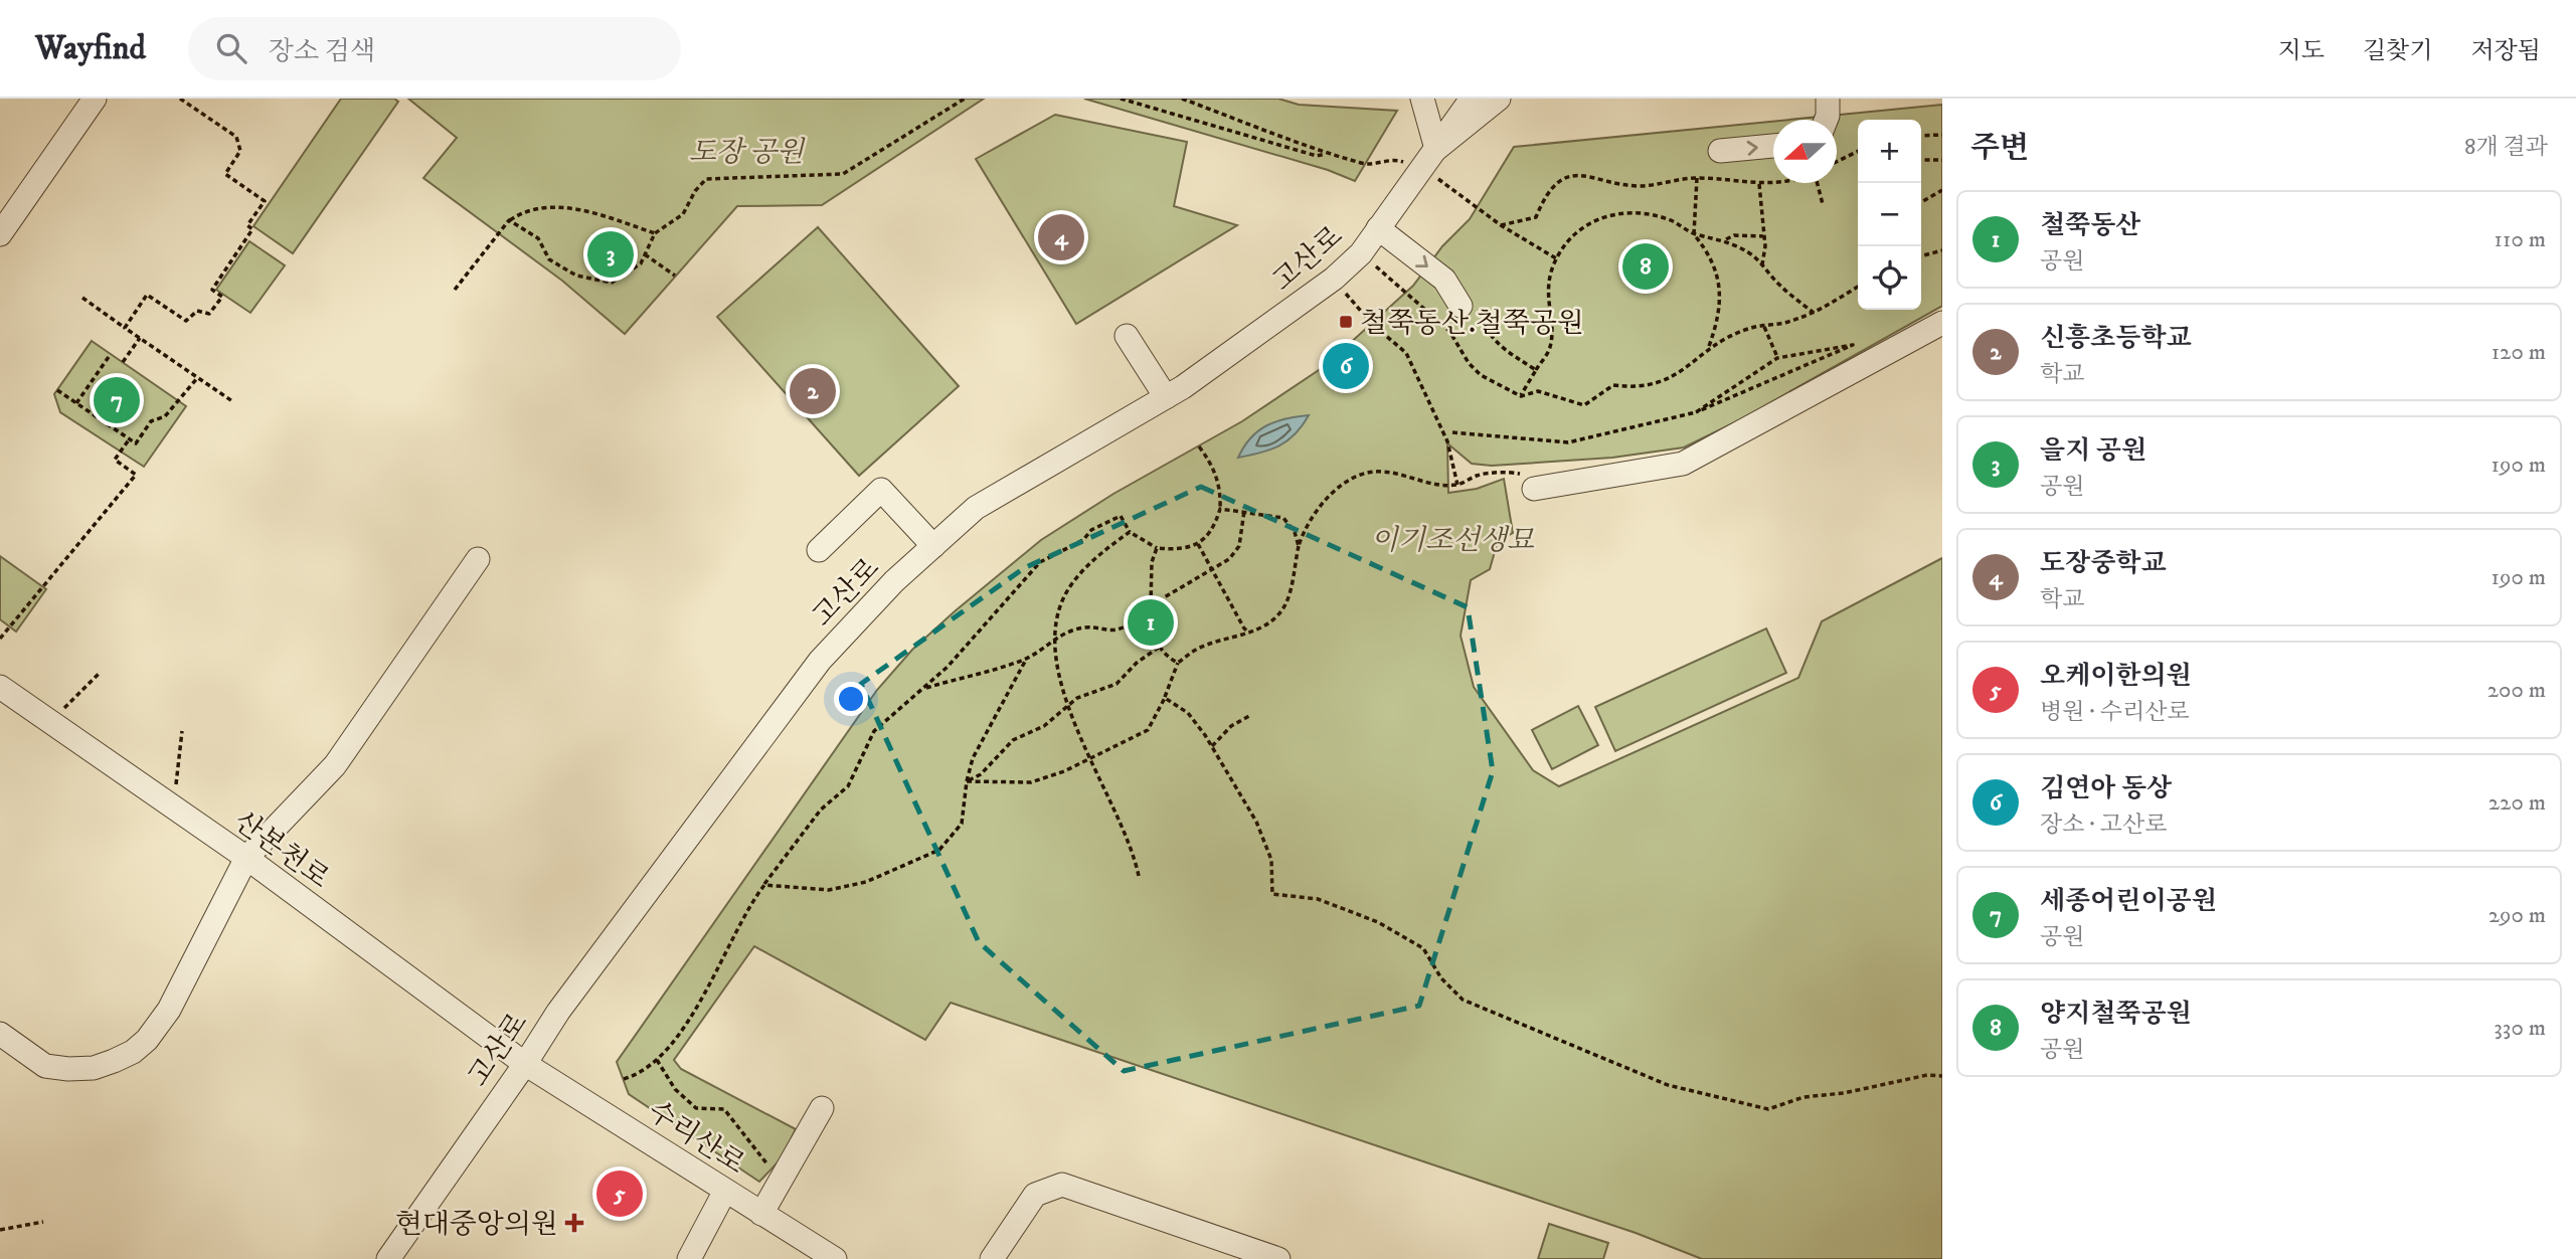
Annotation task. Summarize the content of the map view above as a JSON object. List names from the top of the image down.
{
  "streets": {
    "street": ["고산로", "산본천로", "수리산로"]
  },
  "crossings": [
    ["고산로", "산본천로"],
    ["고산로", "수리산로"],
    ["산본천로", "수리산로"]
  ],
  "parks": ["도장 공원", "이기조선생묘"],
  "places": {
    "transit": ["철쭉동산.철쭉공원"],
    "health": ["현대중앙의원"]
  },
  "north": "left",
  "page": {
    "header": "Wayfind",
    "search": "장소 검색",
    "nav": ["지도", "길찾기", "저장됨"],
    "heading": ["주변", "8개 결과"],
    "map_buttons": ["+", "−"],
    "list": [
      {
        "mark": "1",
        "name": "철쭉동산",
        "note": "공원",
        "value": "110 m"
      },
      {
        "mark": "2",
        "name": "신흥초등학교",
        "note": "학교",
        "value": "120 m"
      },
      {
        "mark": "3",
        "name": "을지 공원",
        "note": "공원",
        "value": "190 m"
      },
      {
        "mark": "4",
        "name": "도장중학교",
        "note": "학교",
        "value": "190 m"
      },
      {
        "mark": "5",
        "name": "오케이한의원",
        "note": "병원 · 수리산로",
        "value": "200 m"
      },
      {
        "mark": "6",
        "name": "김연아 동상",
        "note": "장소 · 고산로",
        "value": "220 m"
      },
      {
        "mark": "7",
        "name": "세종어린이공원",
        "note": "공원",
        "value": "290 m"
      },
      {
        "mark": "8",
        "name": "양지철쭉공원",
        "note": "공원",
        "value": "330 m"
      }
    ],
    "pins": [
      "4",
      "3",
      "8",
      "6",
      "2",
      "7",
      "1",
      "5"
    ]
  }
}
